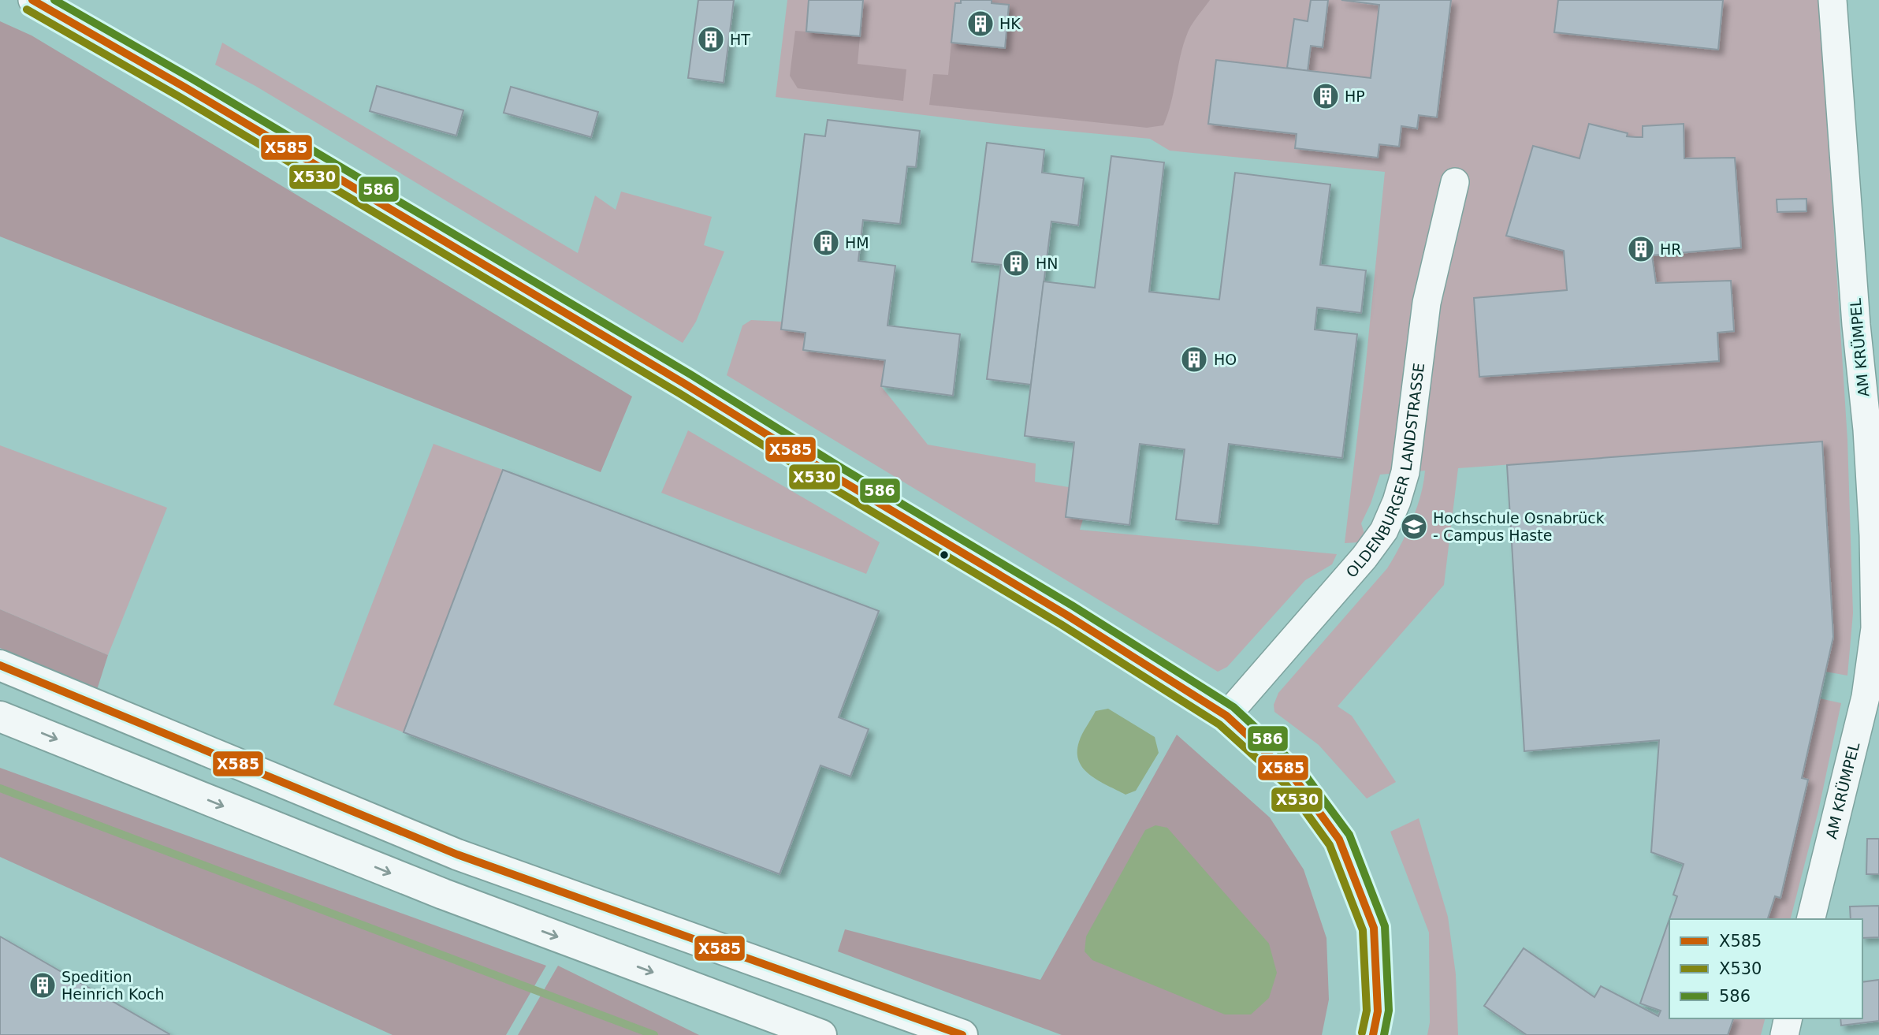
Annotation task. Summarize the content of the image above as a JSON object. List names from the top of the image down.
{
  "streets": {
    "street": ["AM KRÜMPEL", "OLDENBURGER LANDSTRASSE"]
  },
  "places": {
    "building": [
      "HK",
      "HT",
      "HP",
      "HM",
      "HR",
      "HN",
      "HO",
      "Spedition Heinrich Koch"
    ],
    "school or university": ["Hochschule Osnabrück - Campus Haste"]
  },
  "lines": ["transit line X585", "transit line 586", "transit line X530"],
  "legend": ["X585", "X530", "586"]
}
